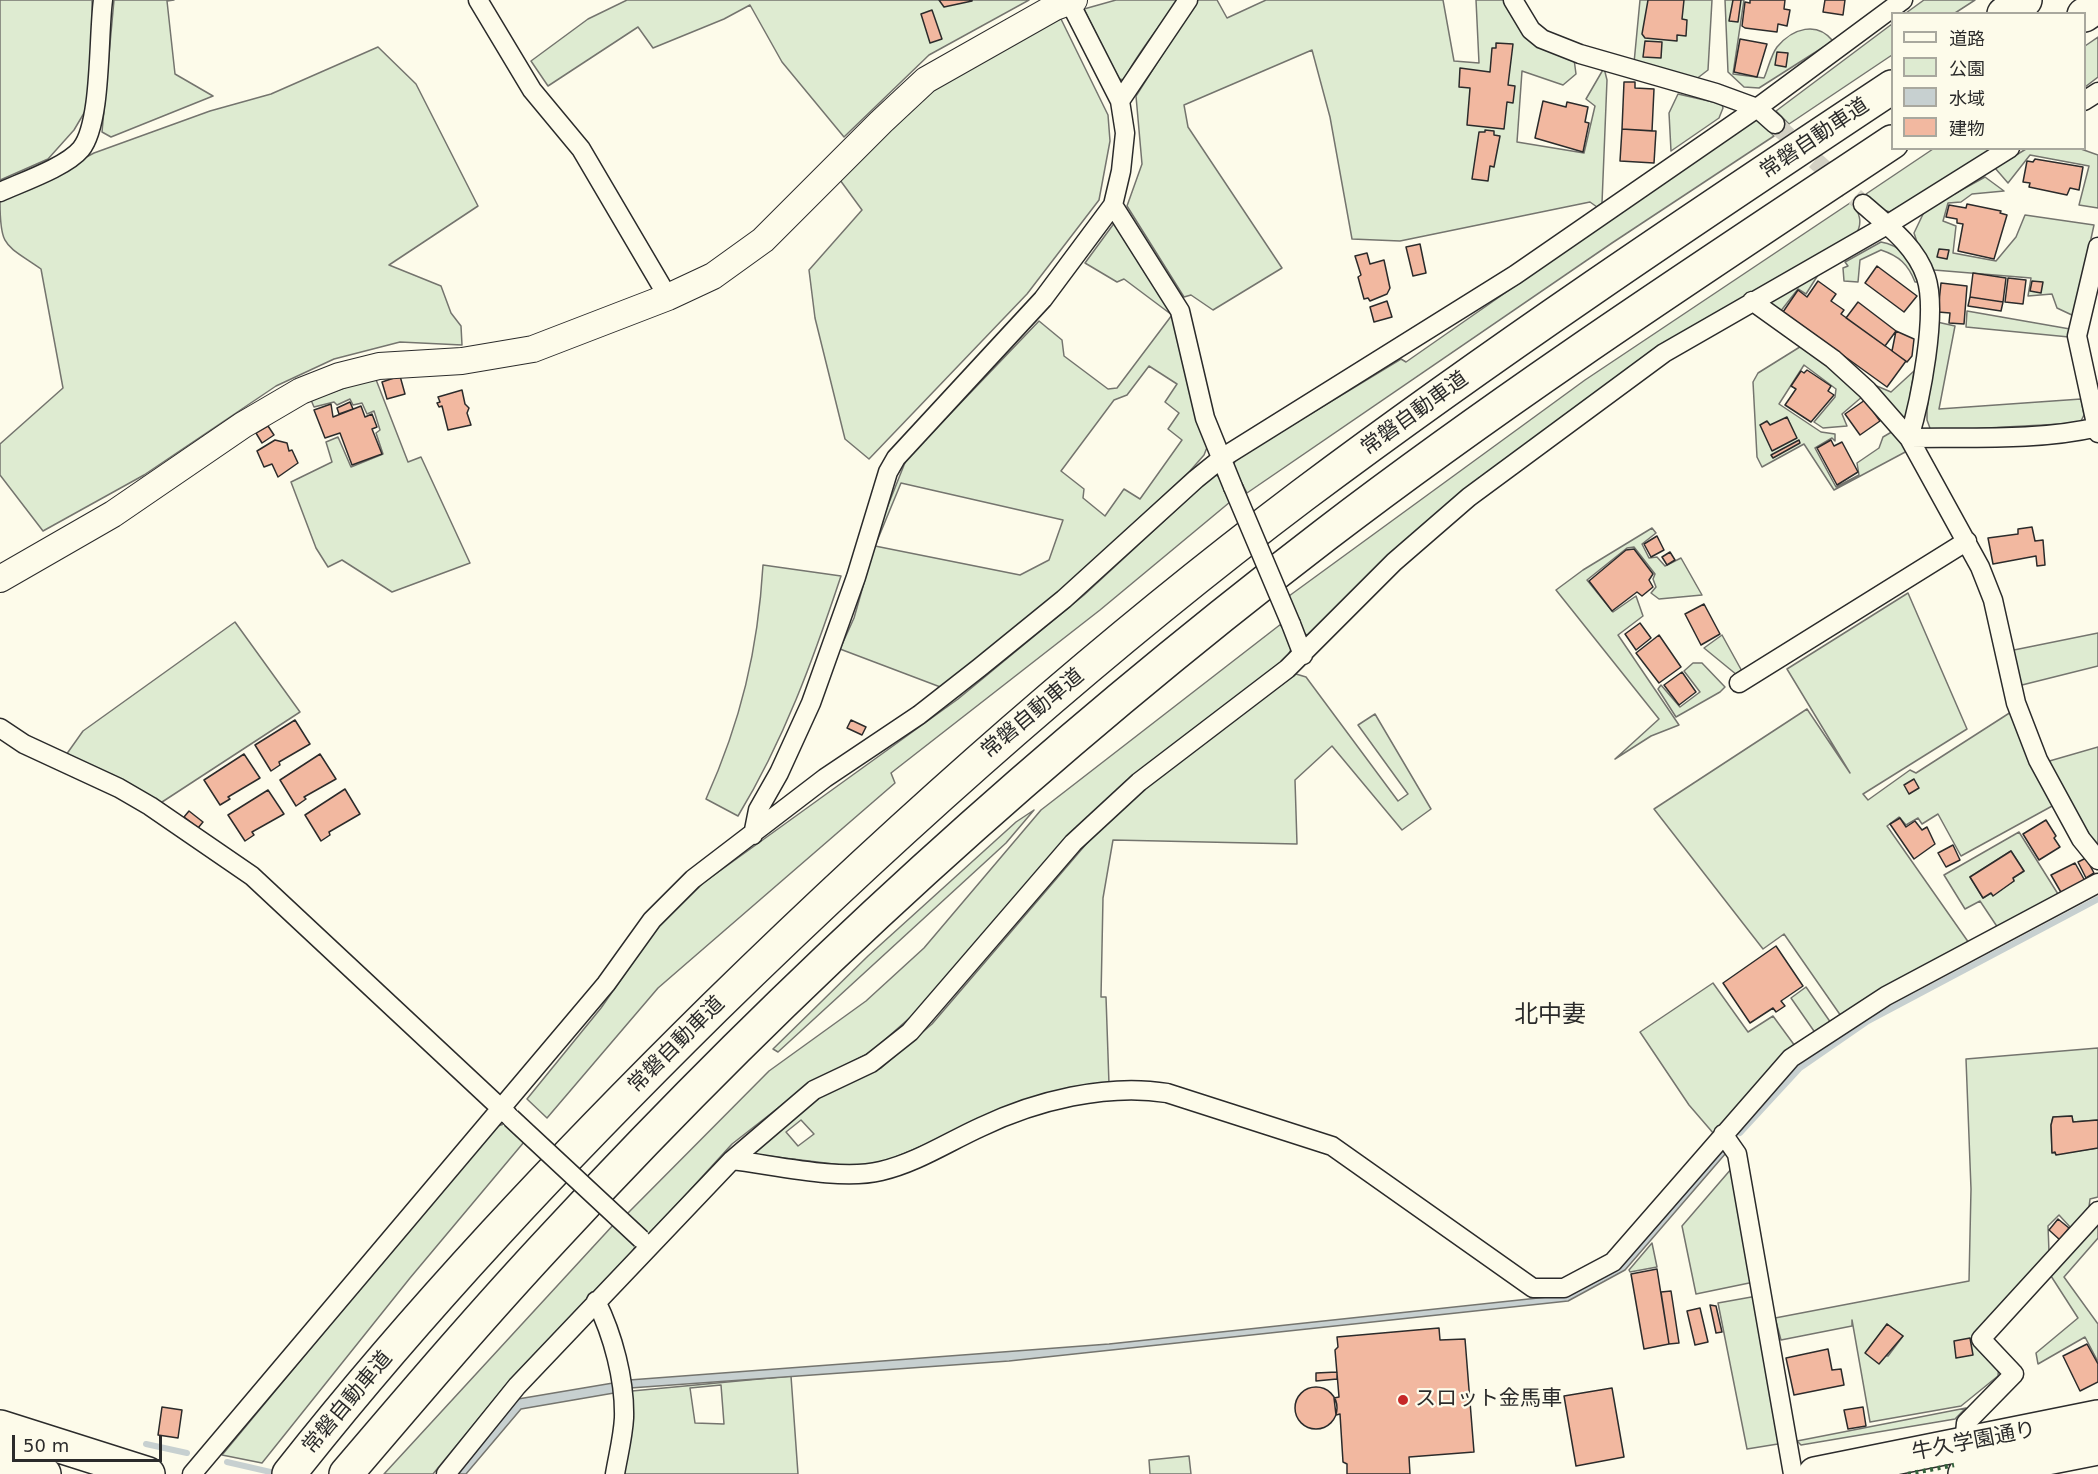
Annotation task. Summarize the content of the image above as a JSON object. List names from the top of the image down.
{
  "streets": {
    "highway": ["常磐自動車道", "牛久学園通り"]
  },
  "districts": ["北中妻"],
  "places": ["スロット金馬車"],
  "legend": [
    "道路",
    "公園",
    "水域",
    "建物"
  ],
  "scale_bar": "50 m"
}
